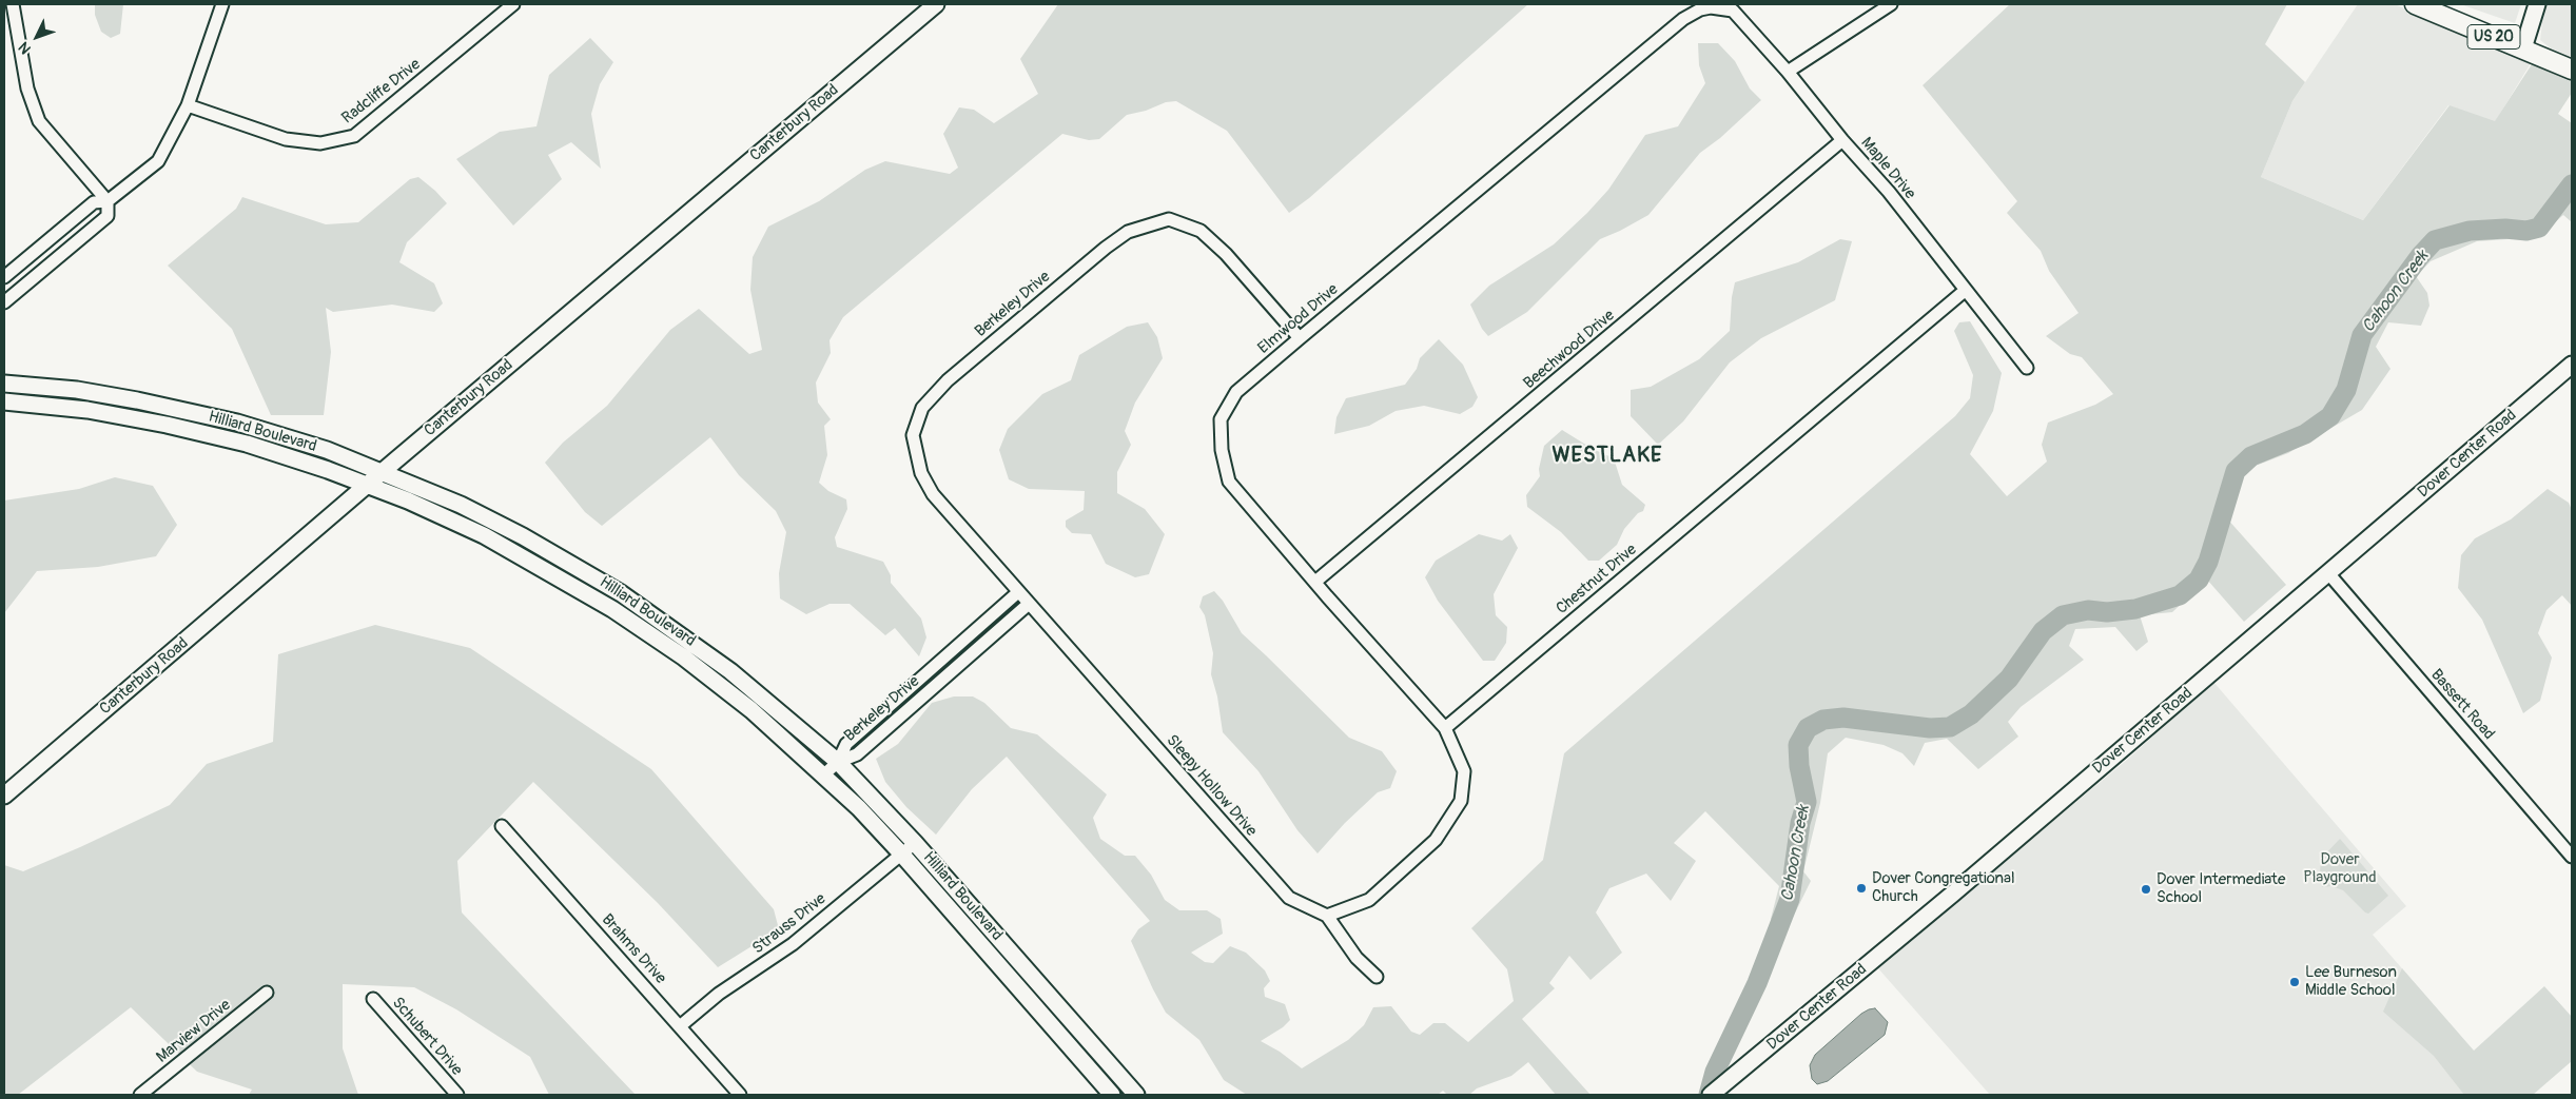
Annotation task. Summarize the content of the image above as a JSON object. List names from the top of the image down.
{
  "streets": {
    "main road": [
      "US 20",
      "Canterbury Road",
      "Hilliard Boulevard",
      "Dover Center Road"
    ],
    "street": [
      "Radcliffe Drive",
      "Maple Drive",
      "Berkeley Drive",
      "Elmwood Drive",
      "Beechwood Drive",
      "Chestnut Drive",
      "Bassett Road",
      "Sleepy Hollow Drive",
      "Strauss Drive",
      "Brahms Drive",
      "Marview Drive",
      "Schubert Drive"
    ]
  },
  "crossings": [
    ["Canterbury Road", "Hilliard Boulevard"],
    ["Maple Drive", "Elmwood Drive"],
    ["Maple Drive", "Beechwood Drive"],
    ["Maple Drive", "Chestnut Drive"],
    ["Berkeley Drive", "Elmwood Drive"],
    ["Berkeley Drive", "Hilliard Boulevard"],
    ["Berkeley Drive", "Sleepy Hollow Drive"],
    ["Elmwood Drive", "Beechwood Drive"],
    ["Elmwood Drive", "Chestnut Drive"],
    ["Hilliard Boulevard", "Strauss Drive"],
    ["Dover Center Road", "Bassett Road"],
    ["Strauss Drive", "Brahms Drive"]
  ],
  "districts": ["WESTLAKE"],
  "water": ["Cahoon Creek"],
  "parks": ["Dover Playground"],
  "places": ["Dover Congregational Church", "Dover Intermediate School", "Lee Burneson Middle School"],
  "north": "bottom left"
}
